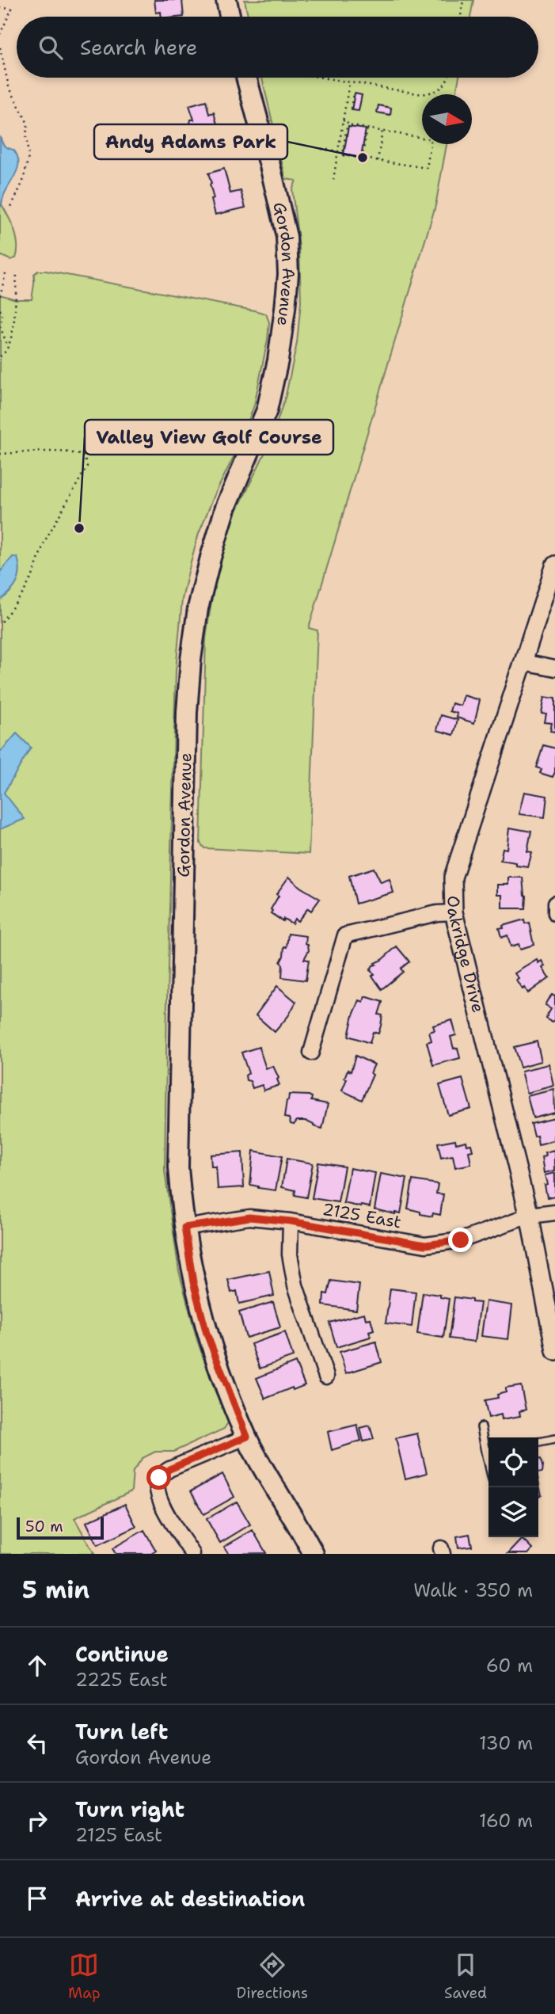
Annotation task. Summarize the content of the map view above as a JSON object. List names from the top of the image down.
{
  "streets": {
    "main road": ["Gordon Avenue"],
    "street": ["Oakridge Drive", "2125 East"]
  },
  "crossings": [
    ["Gordon Avenue", "2125 East"],
    ["Oakridge Drive", "2125 East"]
  ],
  "places": ["Andy Adams Park", "Valley View Golf Course"],
  "scale_bar": "50 m",
  "north": "right",
  "page": {
    "search": "Search here",
    "scale": "50 m",
    "heading": ["5 min", "Walk · 350 m"],
    "list": [
      ["Continue", "2225 East", "60 m"],
      ["Turn left", "Gordon Avenue", "130 m"],
      ["Turn right", "2125 East", "160 m"],
      "Arrive at destination"
    ],
    "nav": ["Map", "Directions", "Saved"]
  }
}
